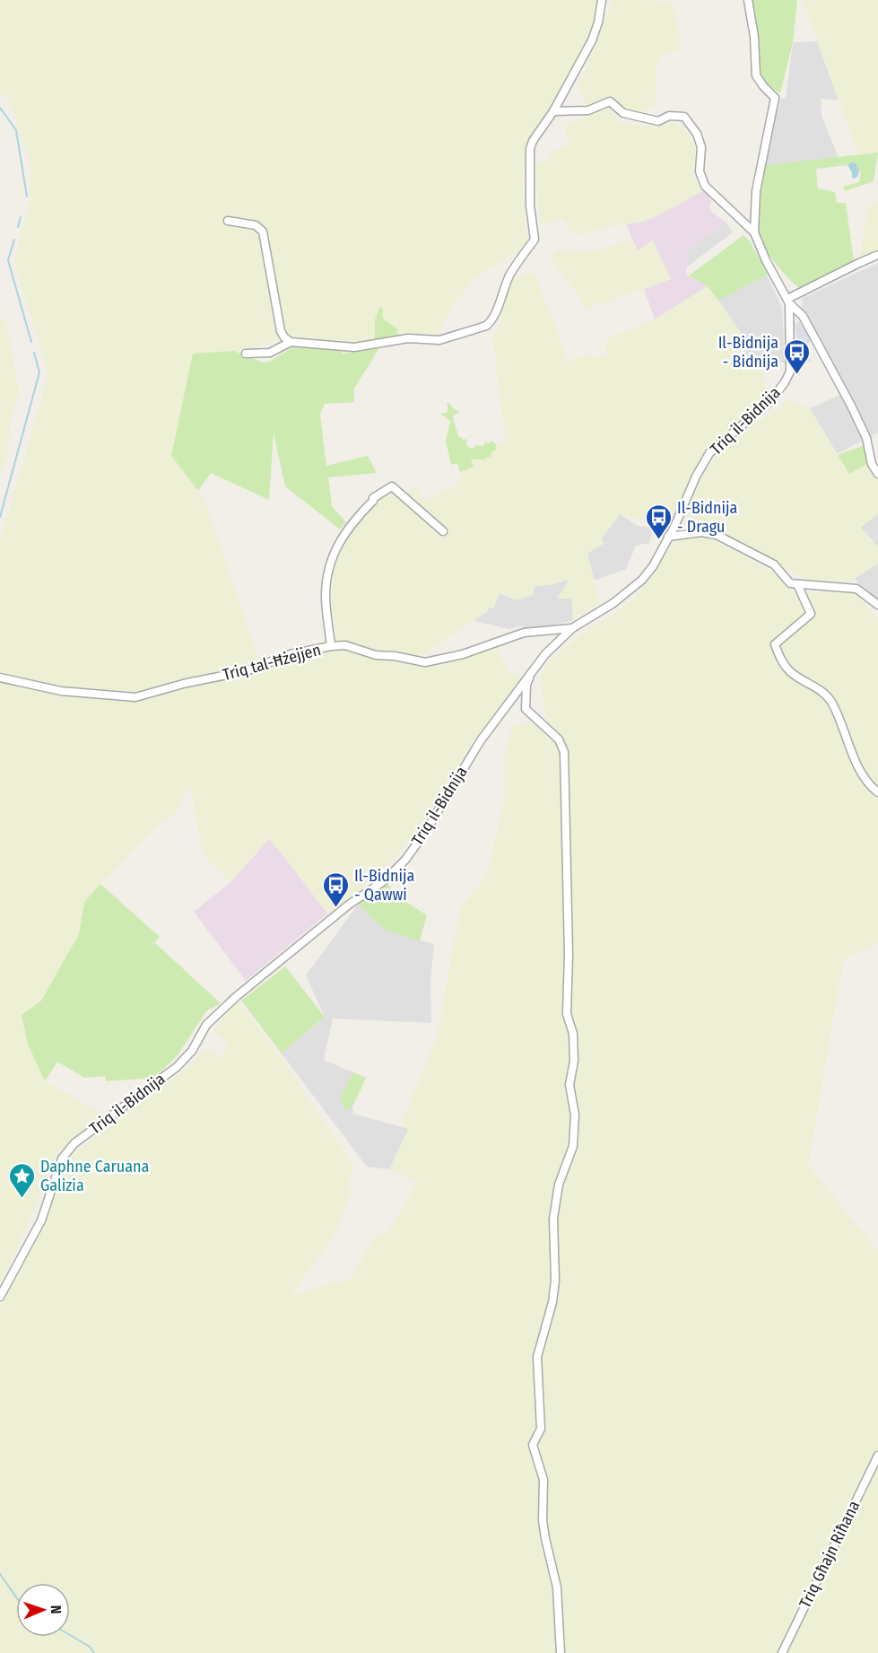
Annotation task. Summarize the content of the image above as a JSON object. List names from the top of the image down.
{
  "streets": {
    "street": ["Triq il-Bidnija", "Triq tal-Ħżejjen", "Triq Għajn Riħana"]
  },
  "crossings": [
    ["Triq il-Bidnija", "Triq tal-Ħżejjen"]
  ],
  "places": {
    "bus stop": ["Il-Bidnija - Bidnija", "Il-Bidnija - Dragu", "Il-Bidnija - Qawwi"],
    "place": ["Daphne Caruana Galizia"]
  },
  "north": "right"
}
